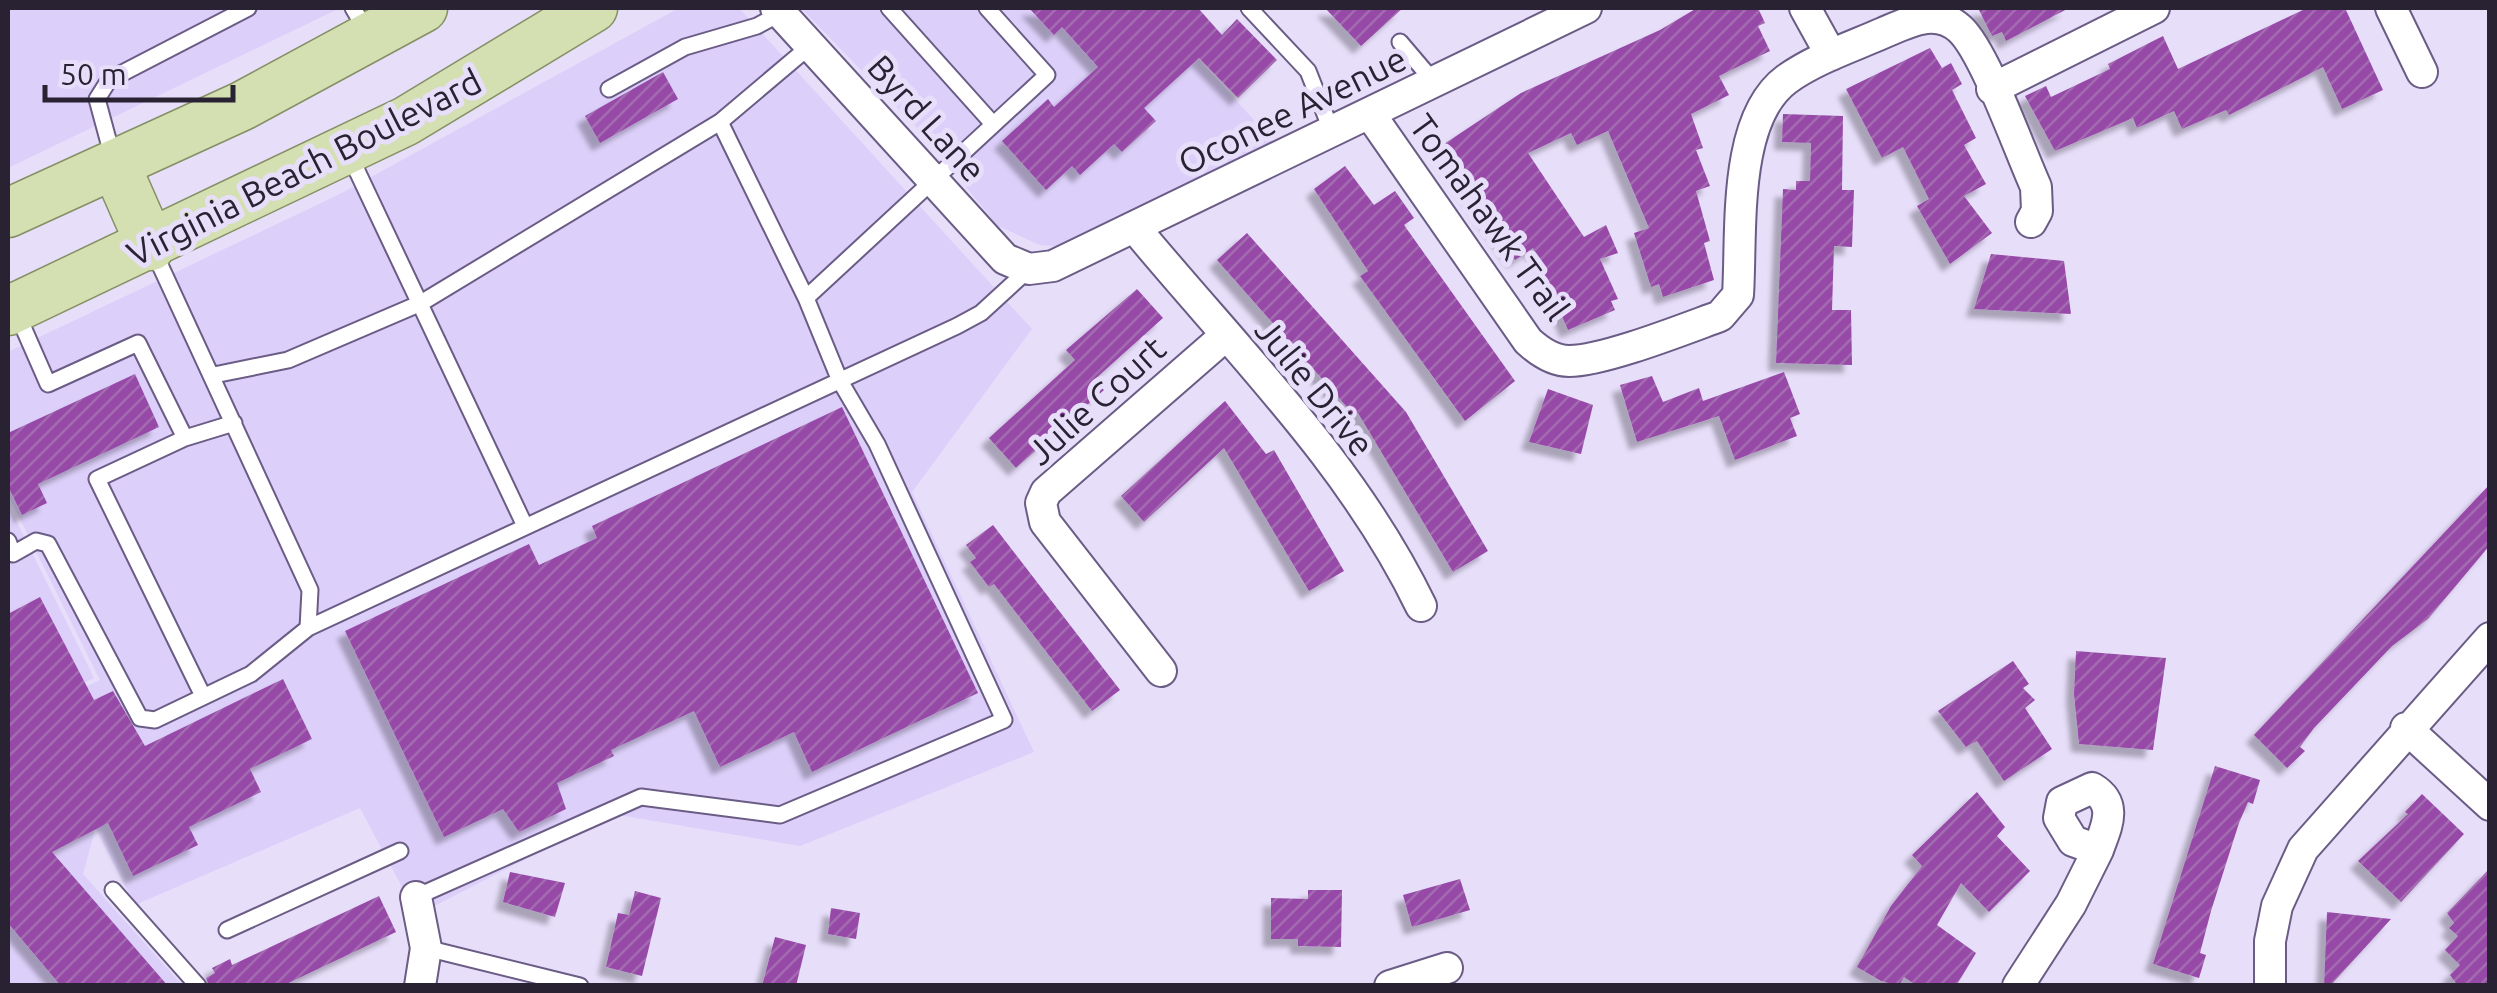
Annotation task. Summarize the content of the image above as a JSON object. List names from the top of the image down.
{
  "streets": {
    "main road": ["Virginia Beach Boulevard"],
    "street": [
      "Oconee Avenue",
      "Byrd Lane",
      "Tomahawk Trail",
      "Julie Drive",
      "Julie Court"
    ]
  },
  "crossings": [
    ["Oconee Avenue", "Byrd Lane"],
    ["Oconee Avenue", "Tomahawk Trail"],
    ["Oconee Avenue", "Julie Drive"],
    ["Julie Drive", "Julie Court"]
  ],
  "scale_bar": "50 m"
}
